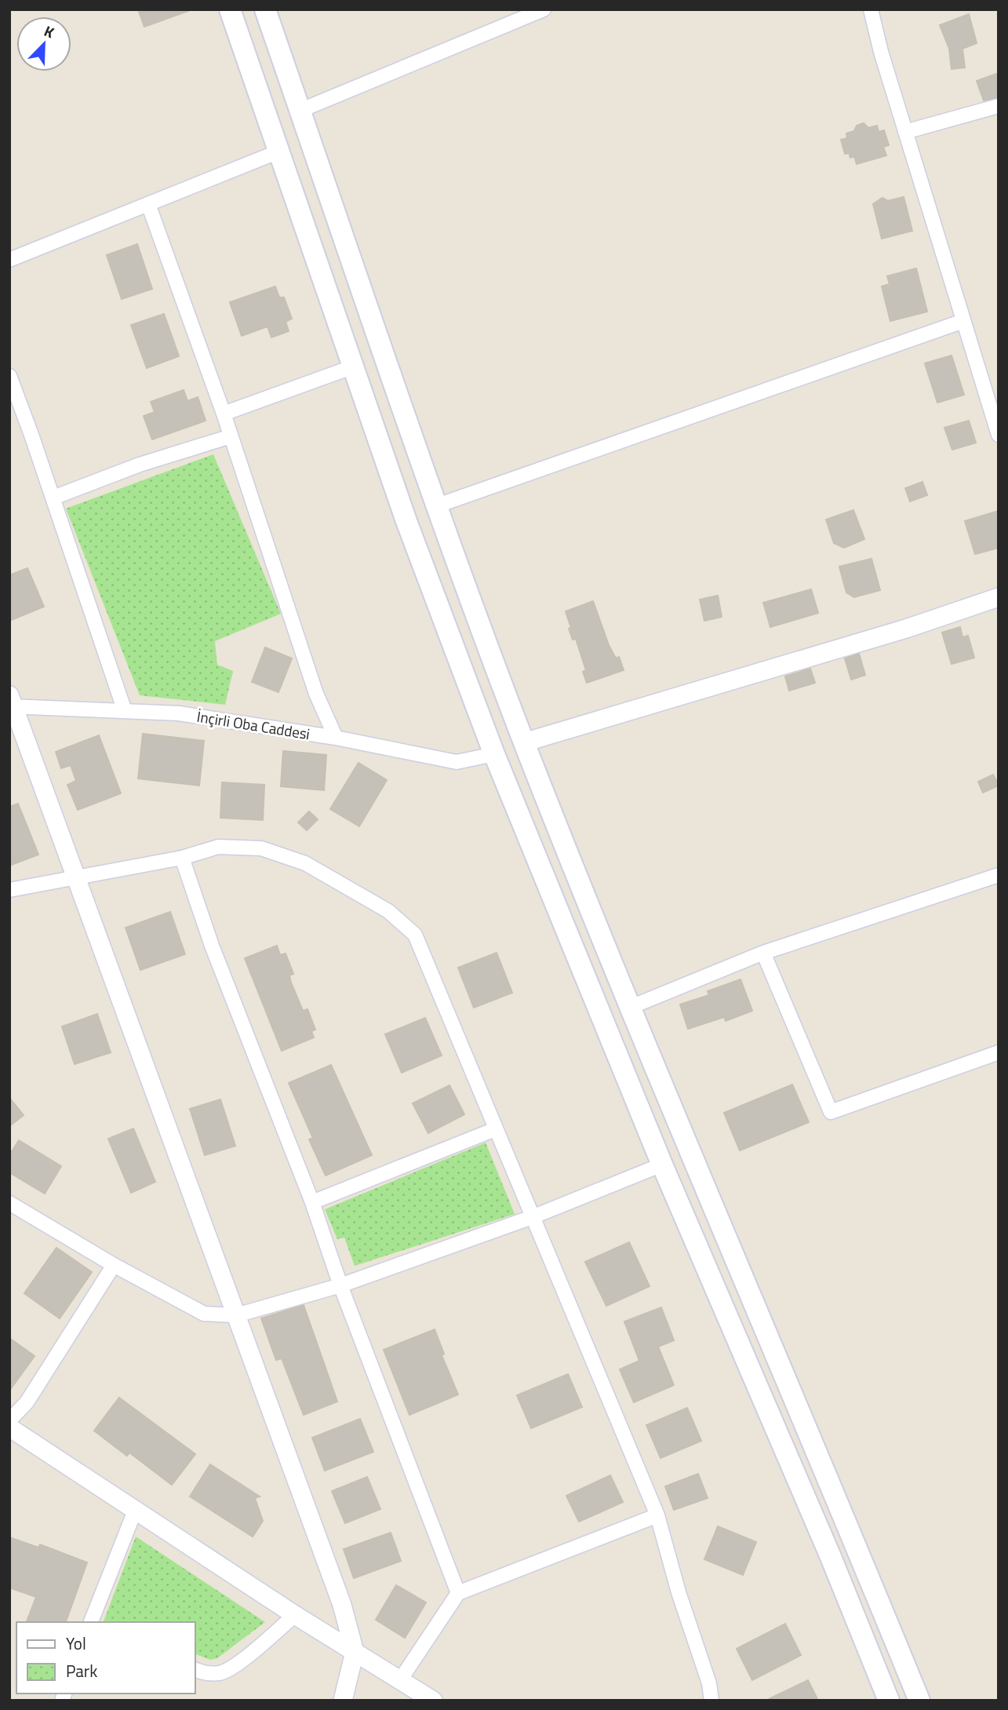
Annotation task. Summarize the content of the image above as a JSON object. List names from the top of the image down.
{
  "streets": {
    "street": ["İnçirli Oba Caddesi"]
  },
  "legend": ["Yol", "Park"],
  "north": "top right"
}
